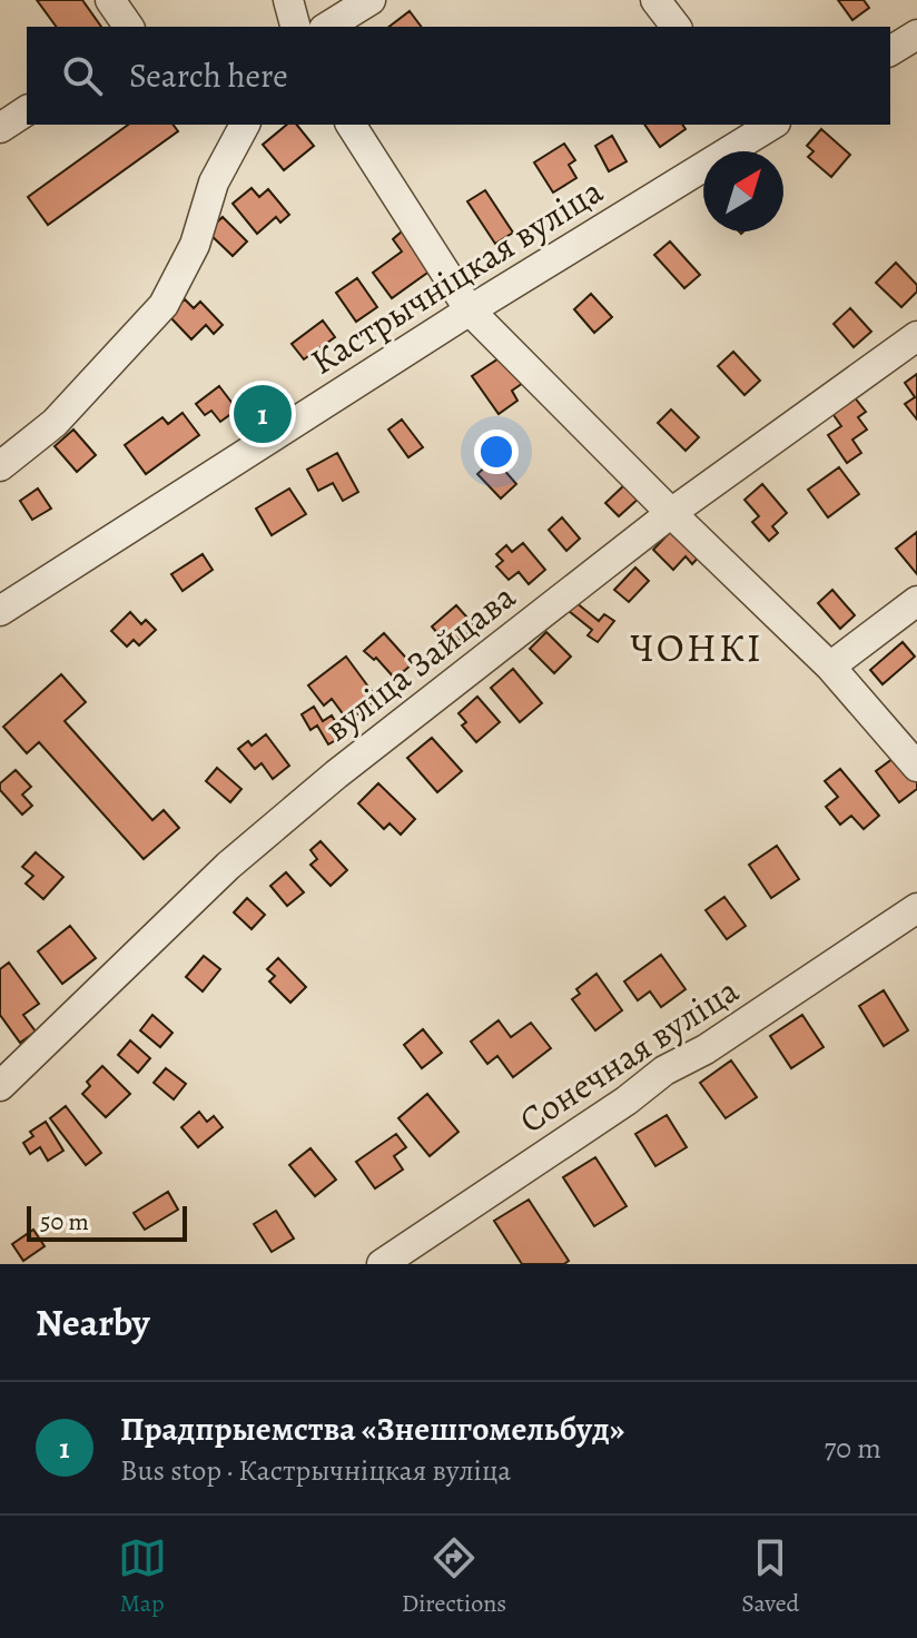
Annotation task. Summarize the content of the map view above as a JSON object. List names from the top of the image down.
{
  "streets": {
    "street": ["Кастрычніцкая вуліца", "вуліца Зайцава", "Сонечная вуліца"]
  },
  "districts": ["ЧОНКІ"],
  "scale_bar": "50 m",
  "north": "top right",
  "page": {
    "search": "Search here",
    "pins": "1",
    "scale": "50 m",
    "heading": "Nearby",
    "list": [
      {
        "mark": "1",
        "name": "Прадпрыемства «Знешгомельбуд»",
        "note": "Bus stop · Кастрычніцкая вуліца",
        "value": "70 m"
      }
    ],
    "nav": ["Map", "Directions", "Saved"]
  }
}
